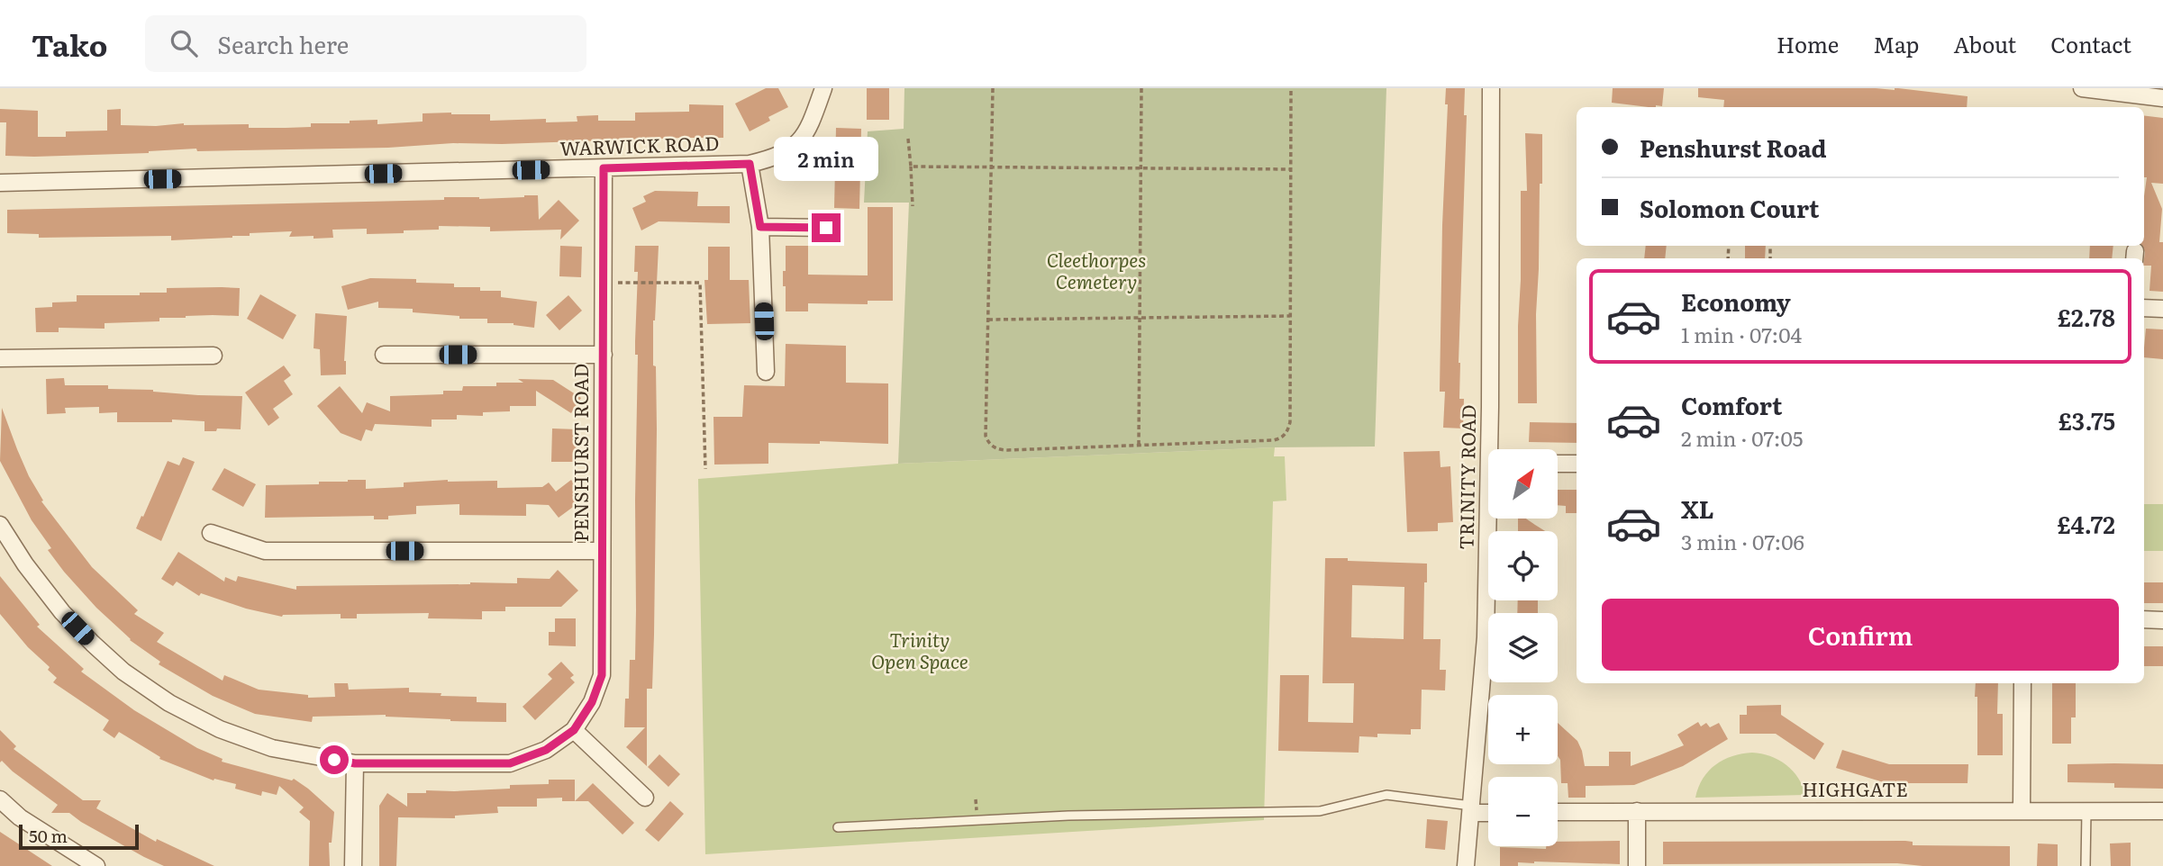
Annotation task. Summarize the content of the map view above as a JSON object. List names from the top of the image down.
{
  "streets": {
    "street": [
      "WARWICK ROAD",
      "PENSHURST ROAD",
      "TRINITY ROAD",
      "HIGHGATE"
    ]
  },
  "crossings": [
    ["WARWICK ROAD", "PENSHURST ROAD"]
  ],
  "parks": ["Cleethorpes Cemetery", "Trinity Open Space"],
  "scale_bar": "50 m",
  "north": "top right",
  "page": {
    "header": "Tako",
    "search": "Search here",
    "nav": [
      "Home",
      "Map",
      "About",
      "Contact"
    ],
    "banner": ["Penshurst Road", "Solomon Court"],
    "bubble": "2 min",
    "list": [
      {
        "name": "Economy",
        "note": "1 min · 07:04",
        "value": "£2.78"
      },
      {
        "name": "Comfort",
        "note": "2 min · 07:05",
        "value": "£3.75"
      },
      {
        "name": "XL",
        "note": "3 min · 07:06",
        "value": "£4.72"
      }
    ],
    "map_buttons": ["+", "−"],
    "buttons": "Confirm",
    "scale": "50 m"
  }
}
